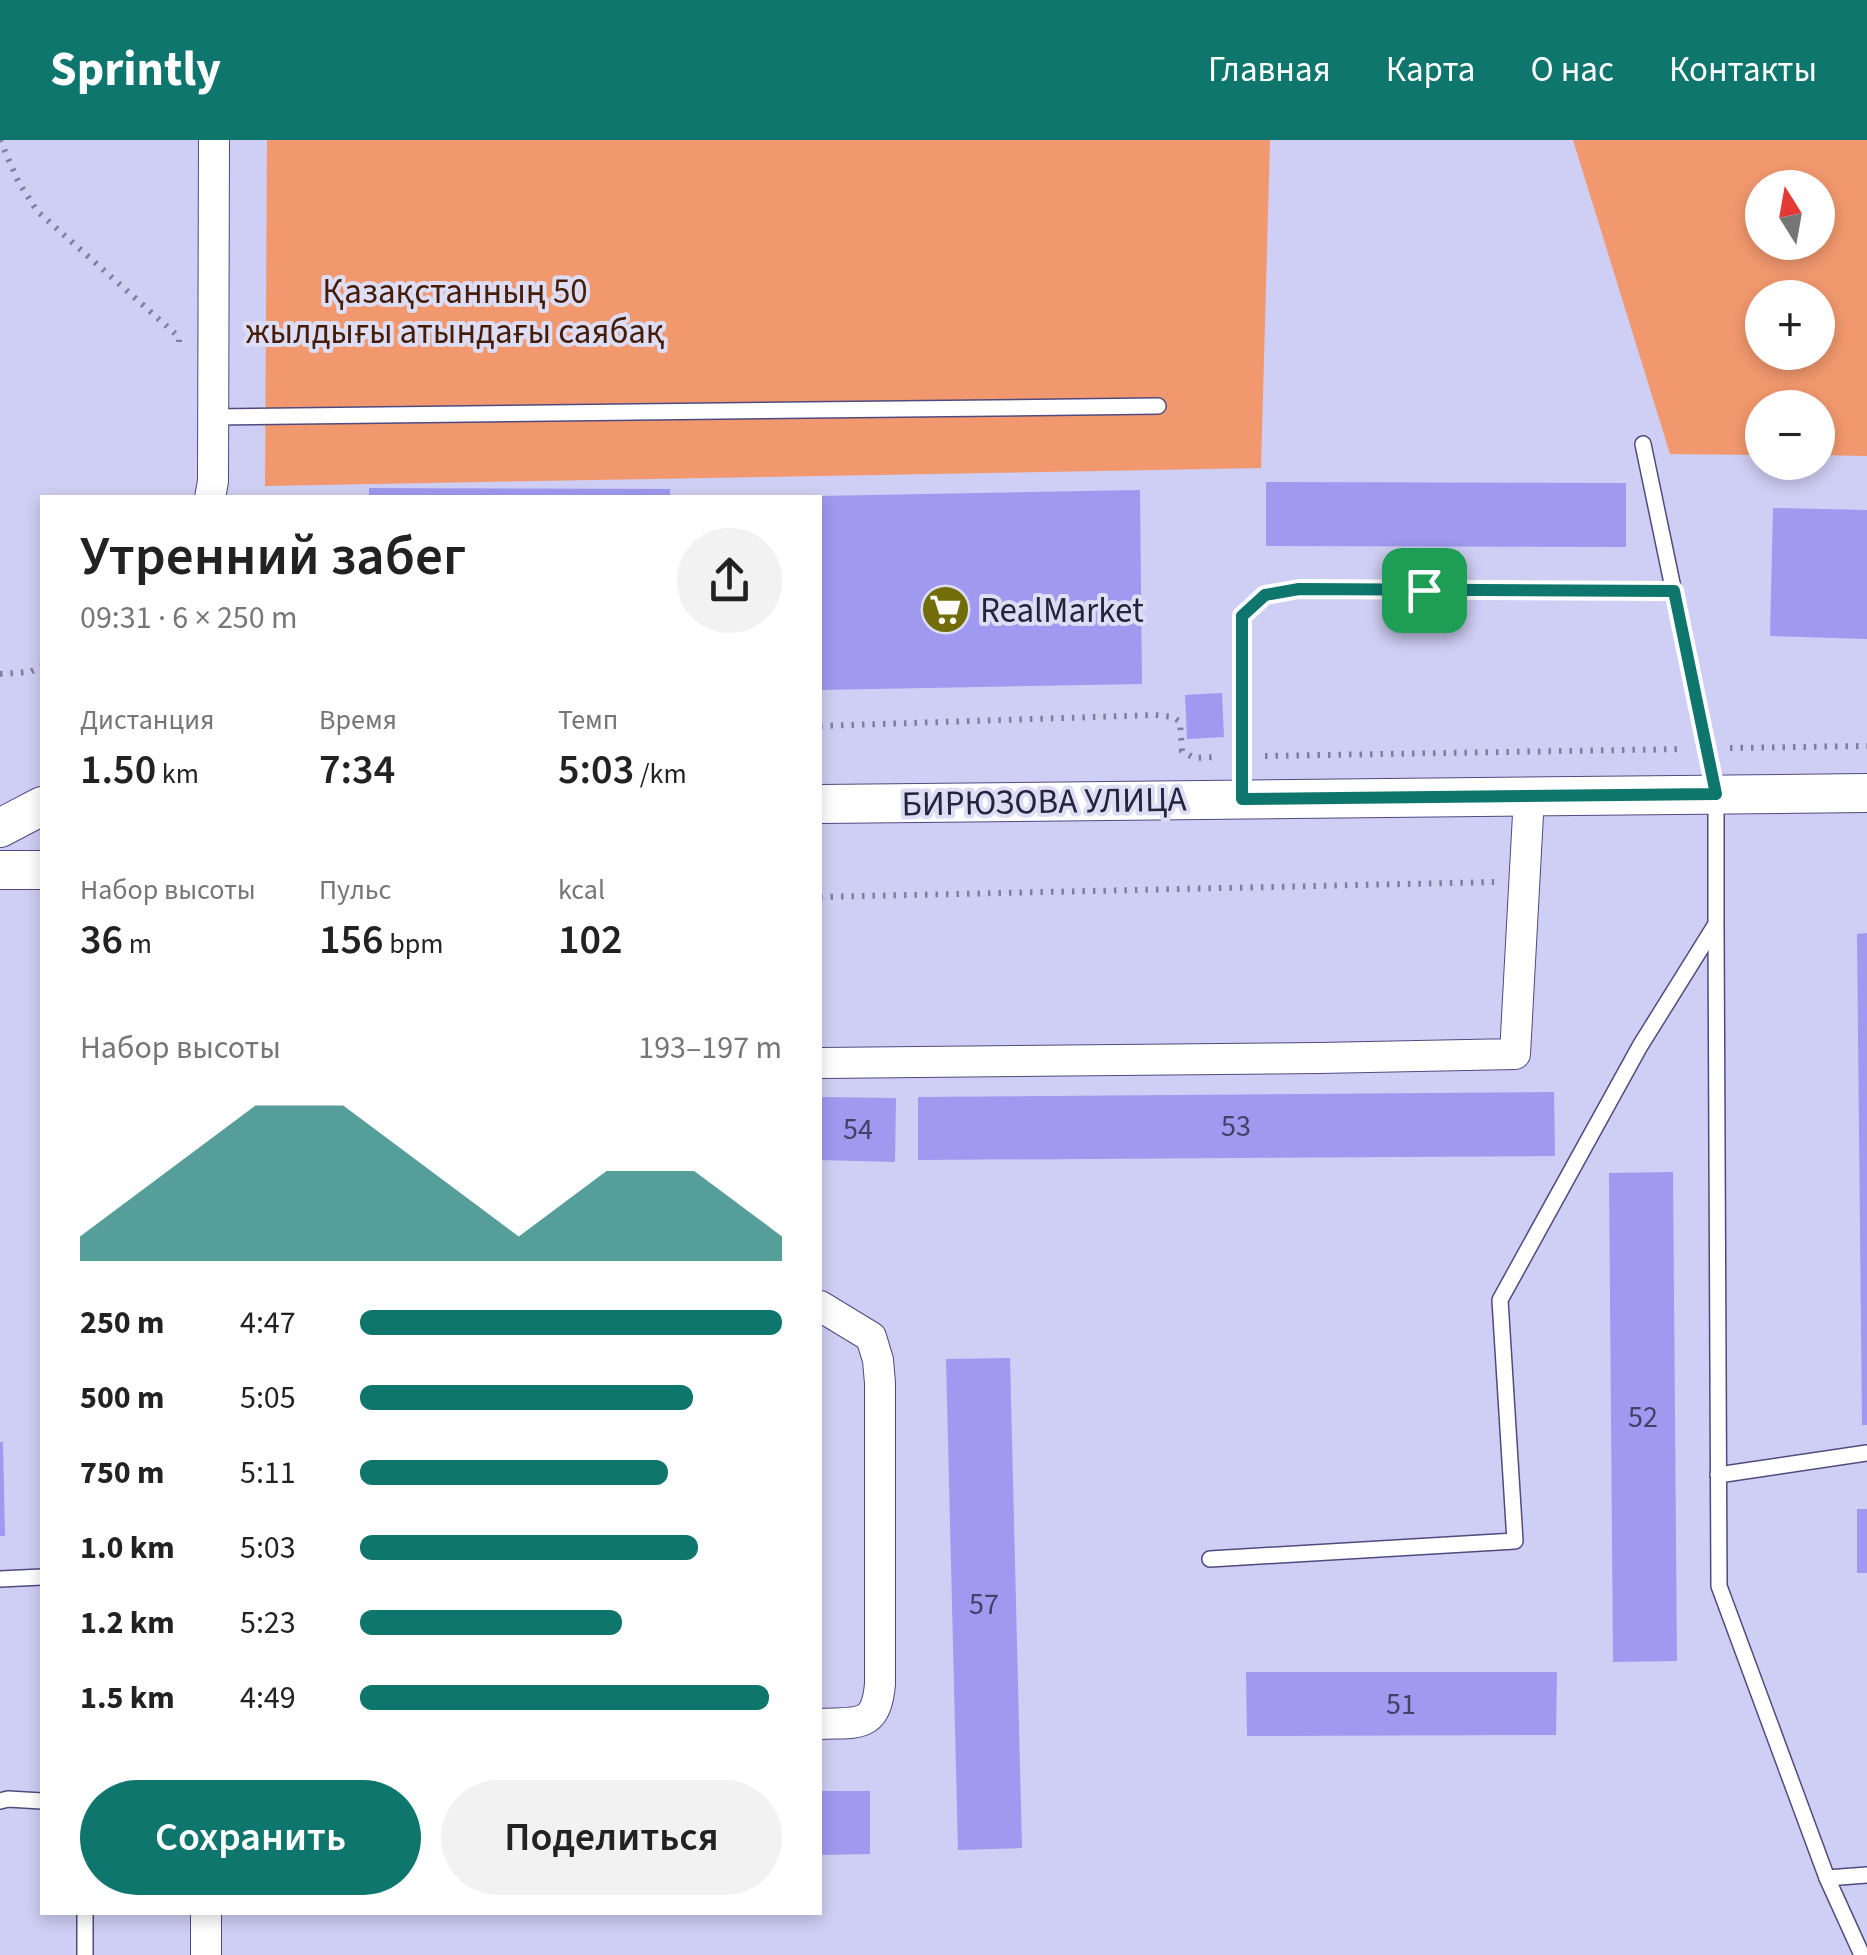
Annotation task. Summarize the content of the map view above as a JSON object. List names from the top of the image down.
{
  "streets": {
    "street": ["БИРЮЗОВА УЛИЦА"]
  },
  "parks": ["Қазақстанның 50 жылдығы атындағы саябақ"],
  "places": {
    "supermarket": ["RealMarket"]
  },
  "house_numbers": [
    "53",
    "54",
    "52",
    "57",
    "51"
  ],
  "north": "top",
  "page": {
    "header": "Sprintly",
    "nav": [
      "Главная",
      "Карта",
      "О нас",
      "Контакты"
    ],
    "map_buttons": ["+", "−"],
    "heading": ["Утренний забег", "09:31 · 6 × 250 m"],
    "stats": [
      ["Дистанция", "1.50 km"],
      ["Время", "7:34"],
      ["Темп", "5:03 /km"],
      ["Набор высоты", "36 m"],
      ["Пульс", "156 bpm"],
      ["kcal", "102"]
    ],
    "chart": ["Набор высоты", "193–197 m"],
    "list": [
      {
        "name": "250 m",
        "note": "4:47"
      },
      {
        "name": "500 m",
        "note": "5:05"
      },
      {
        "name": "750 m",
        "note": "5:11"
      },
      {
        "name": "1.0 km",
        "note": "5:03"
      },
      {
        "name": "1.2 km",
        "note": "5:23"
      },
      {
        "name": "1.5 km",
        "note": "4:49"
      }
    ],
    "buttons": ["Сохранить", "Поделиться"]
  }
}
